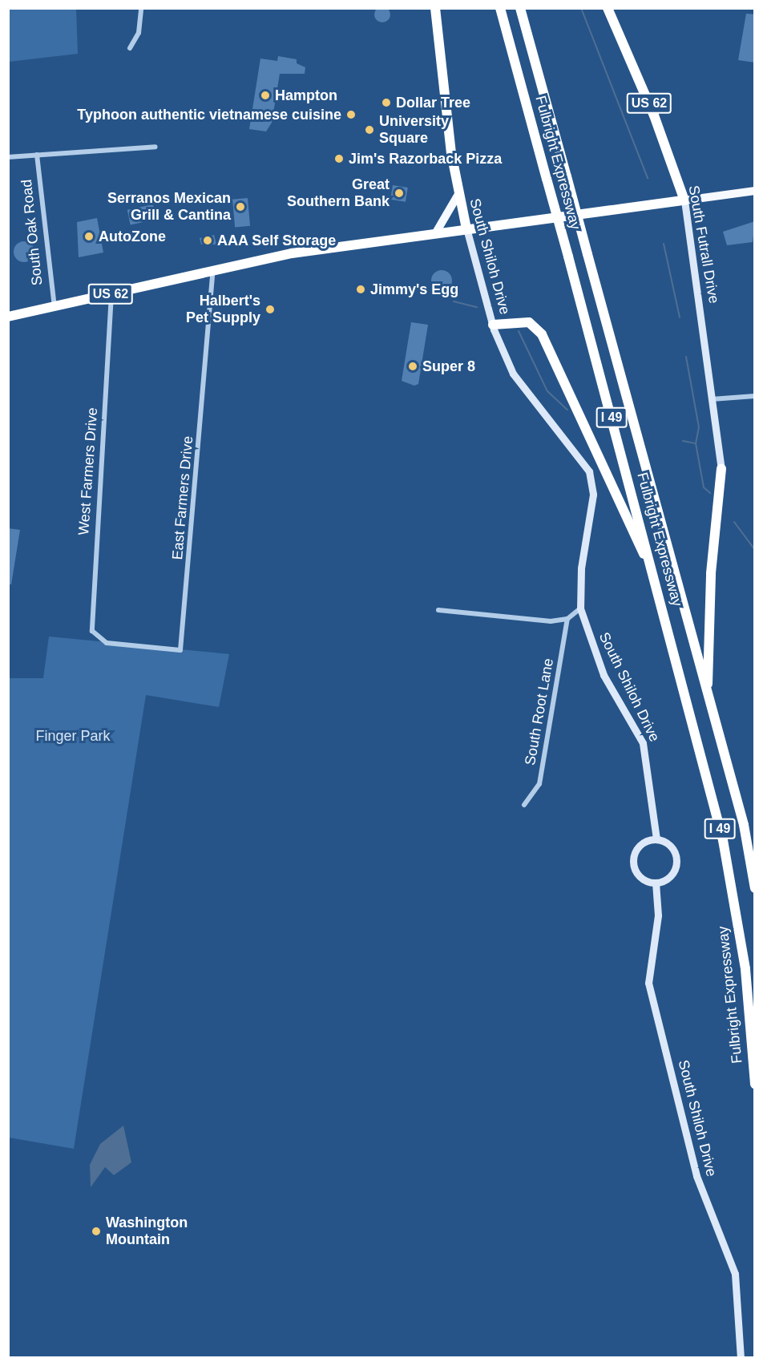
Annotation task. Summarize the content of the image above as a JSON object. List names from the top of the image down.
{
  "streets": {
    "highway": [
      "US 62",
      "Fulbright Expressway",
      "South Futrall Drive",
      "South Shiloh Drive",
      "I 49"
    ],
    "street": [
      "South Oak Road",
      "West Farmers Drive",
      "East Farmers Drive",
      "South Root Lane"
    ]
  },
  "crossings": [
    ["US 62", "South Oak Road"],
    ["US 62", "South Futrall Drive"],
    ["US 62", "South Shiloh Drive"],
    ["US 62", "West Farmers Drive"],
    ["US 62", "East Farmers Drive"],
    ["West Farmers Drive", "East Farmers Drive"]
  ],
  "parks": ["Finger Park"],
  "places": [
    "Hampton",
    "Dollar Tree",
    "Typhoon authentic vietnamese cuisine",
    "University Square",
    "Jim's Razorback Pizza",
    "Great Southern Bank",
    "Serranos Mexican Grill & Cantina",
    "AutoZone",
    "AAA Self Storage",
    "Jimmy's Egg",
    "Halbert's Pet Supply",
    "Super 8",
    "Washington Mountain"
  ]
}
